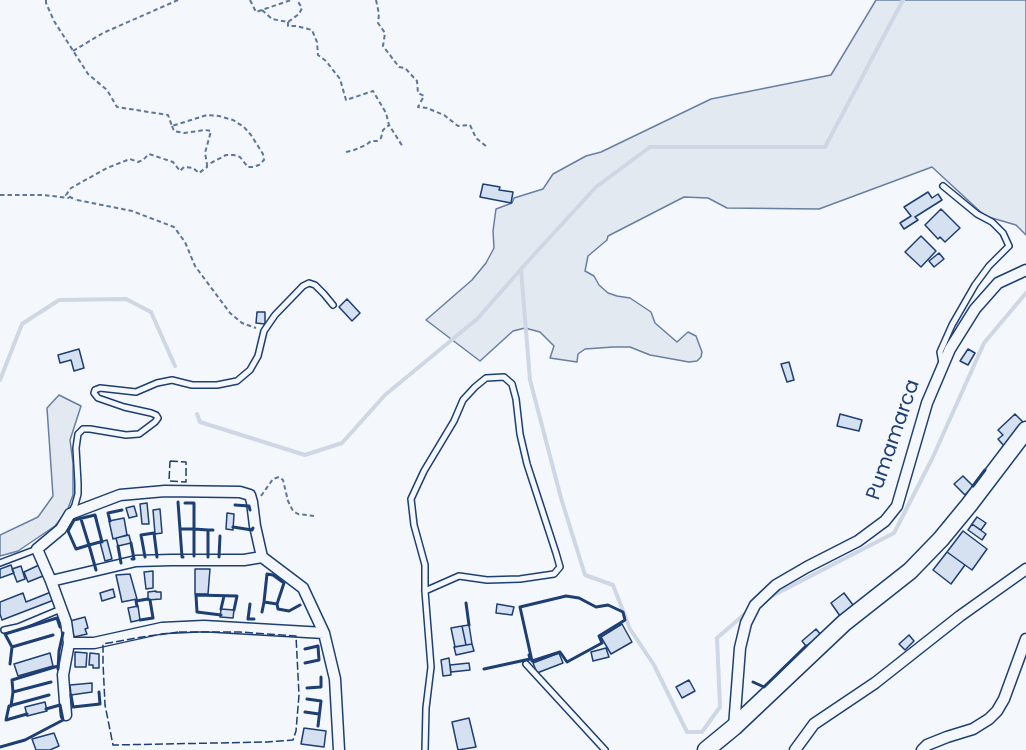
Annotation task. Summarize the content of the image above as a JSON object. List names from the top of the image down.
{
  "streets": {
    "street": ["Pumamarca"]
  }
}
